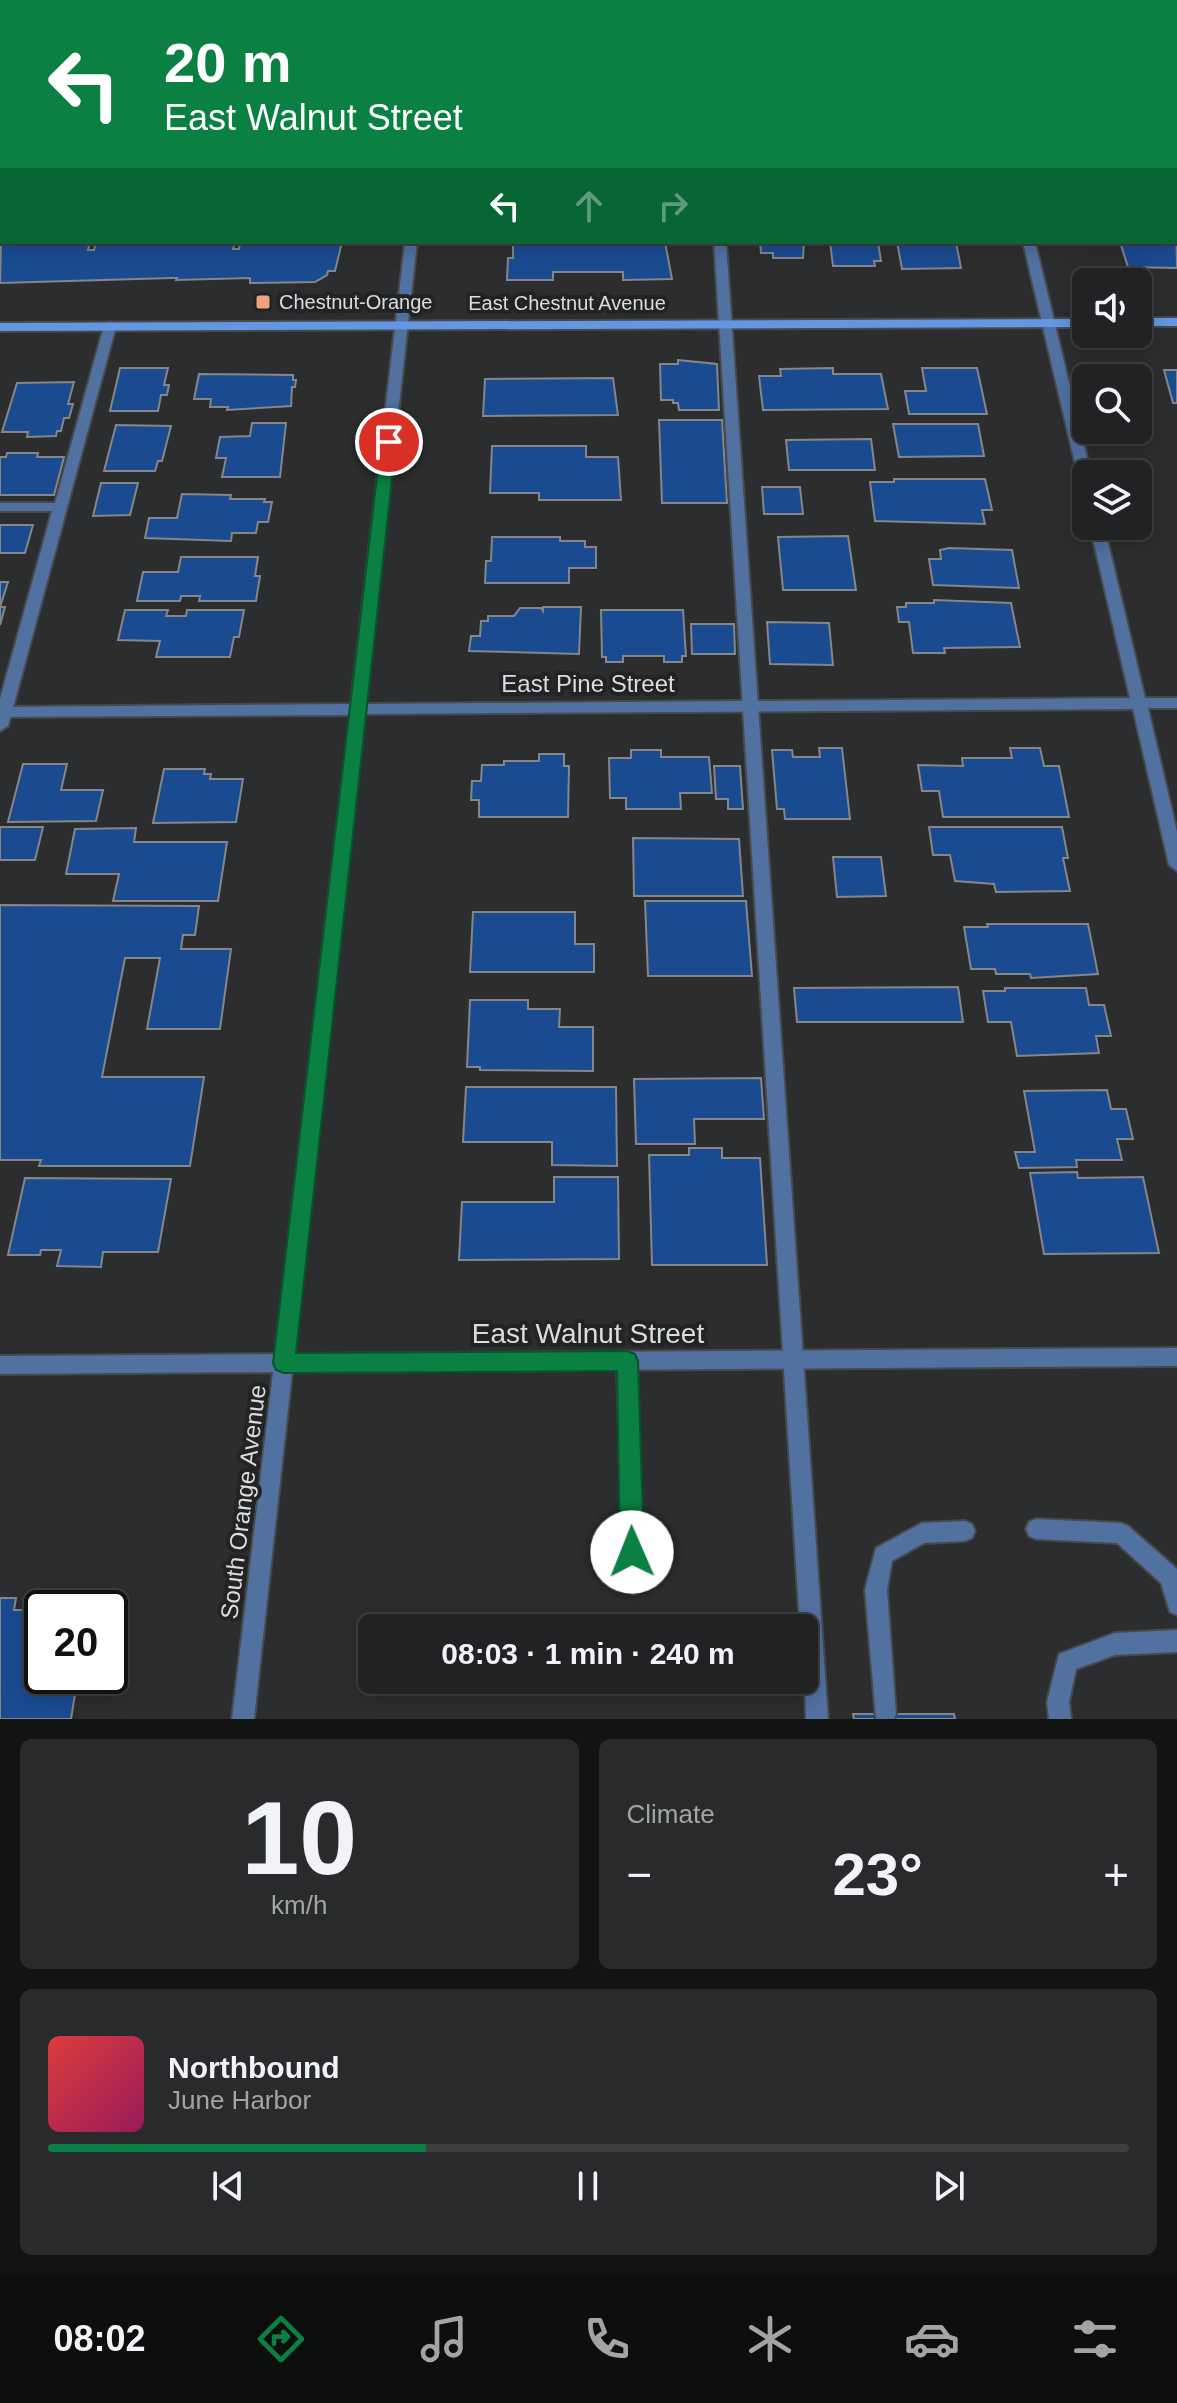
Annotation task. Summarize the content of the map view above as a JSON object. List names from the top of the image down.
{
  "streets": {
    "street": [
      "East Chestnut Avenue",
      "East Pine Street",
      "East Walnut Street",
      "South Orange Avenue"
    ]
  },
  "crossings": [
    ["East Chestnut Avenue", "South Orange Avenue"],
    ["East Pine Street", "South Orange Avenue"],
    ["East Walnut Street", "South Orange Avenue"]
  ],
  "places": {
    "transit": ["Chestnut-Orange"]
  },
  "page": {
    "turn": ["20 m", "East Walnut Street"],
    "limit": "20",
    "trip": "08:03 · 1 min · 240 m",
    "tile": [
      ["10", "km/h"],
      "Climate"
    ],
    "heat": ["−", "23°", "+"],
    "song": ["Northbound", "June Harbor"],
    "tabs": "08:02"
  }
}
